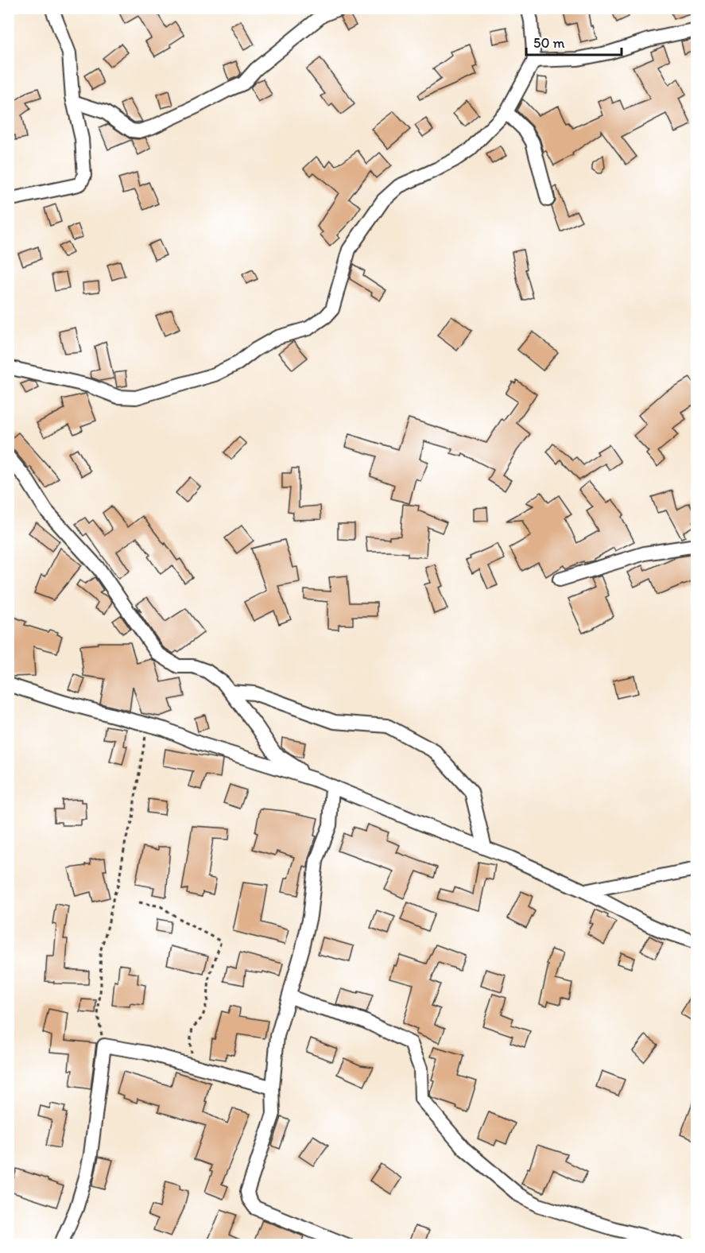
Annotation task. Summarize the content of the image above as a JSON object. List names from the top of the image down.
{
  "scale_bar": "50 m"
}
